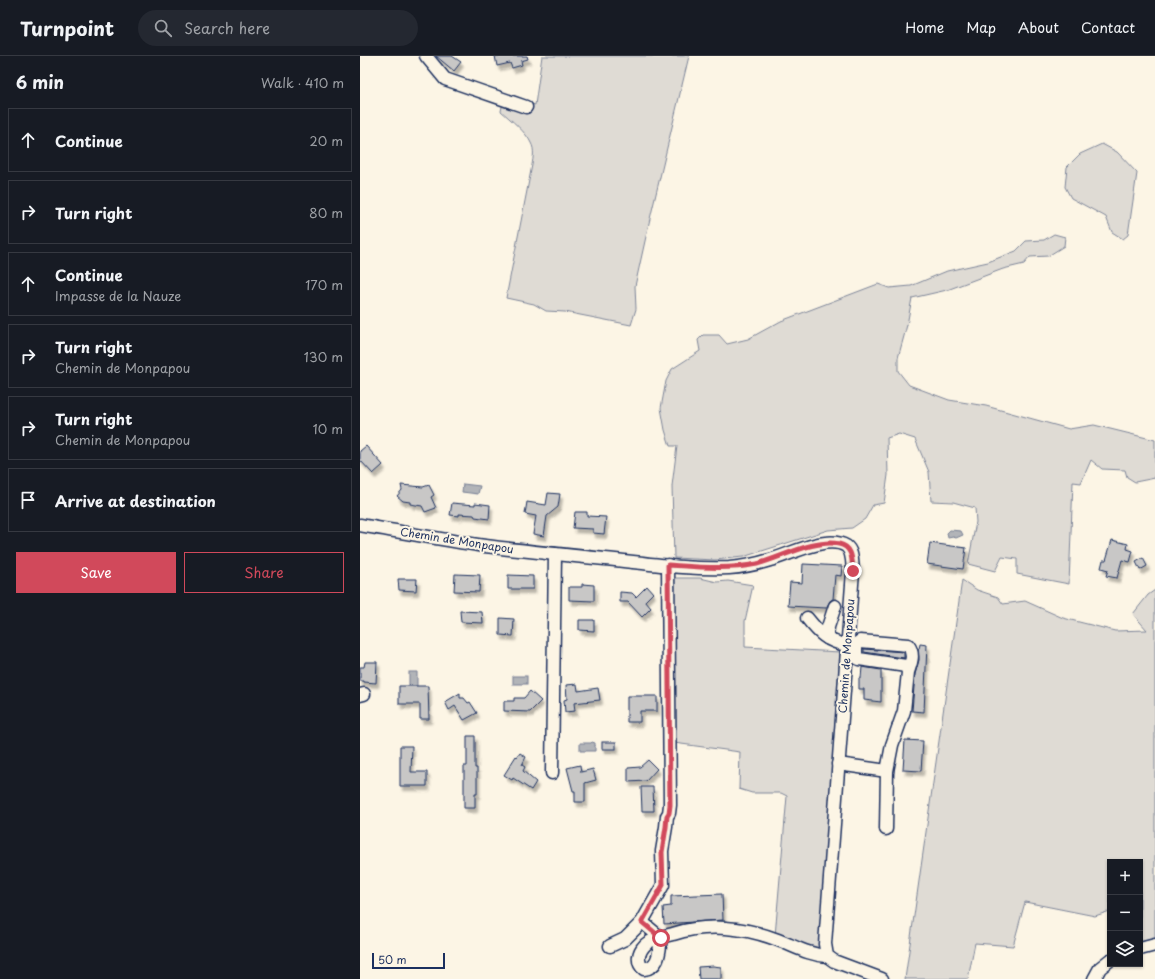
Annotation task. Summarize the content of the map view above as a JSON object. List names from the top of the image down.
{
  "streets": {
    "street": ["Chemin de Monpapou"]
  },
  "scale_bar": "50 m",
  "page": {
    "header": "Turnpoint",
    "search": "Search here",
    "nav": [
      "Home",
      "Map",
      "About",
      "Contact"
    ],
    "heading": ["6 min", "Walk · 410 m"],
    "list": [
      ["Continue", "20 m"],
      ["Turn right", "80 m"],
      ["Continue", "Impasse de la Nauze", "170 m"],
      ["Turn right", "Chemin de Monpapou", "130 m"],
      ["Turn right", "Chemin de Monpapou", "10 m"],
      "Arrive at destination"
    ],
    "buttons": ["Save", "Share"],
    "map_buttons": ["+", "−"],
    "scale": "50 m"
  }
}
